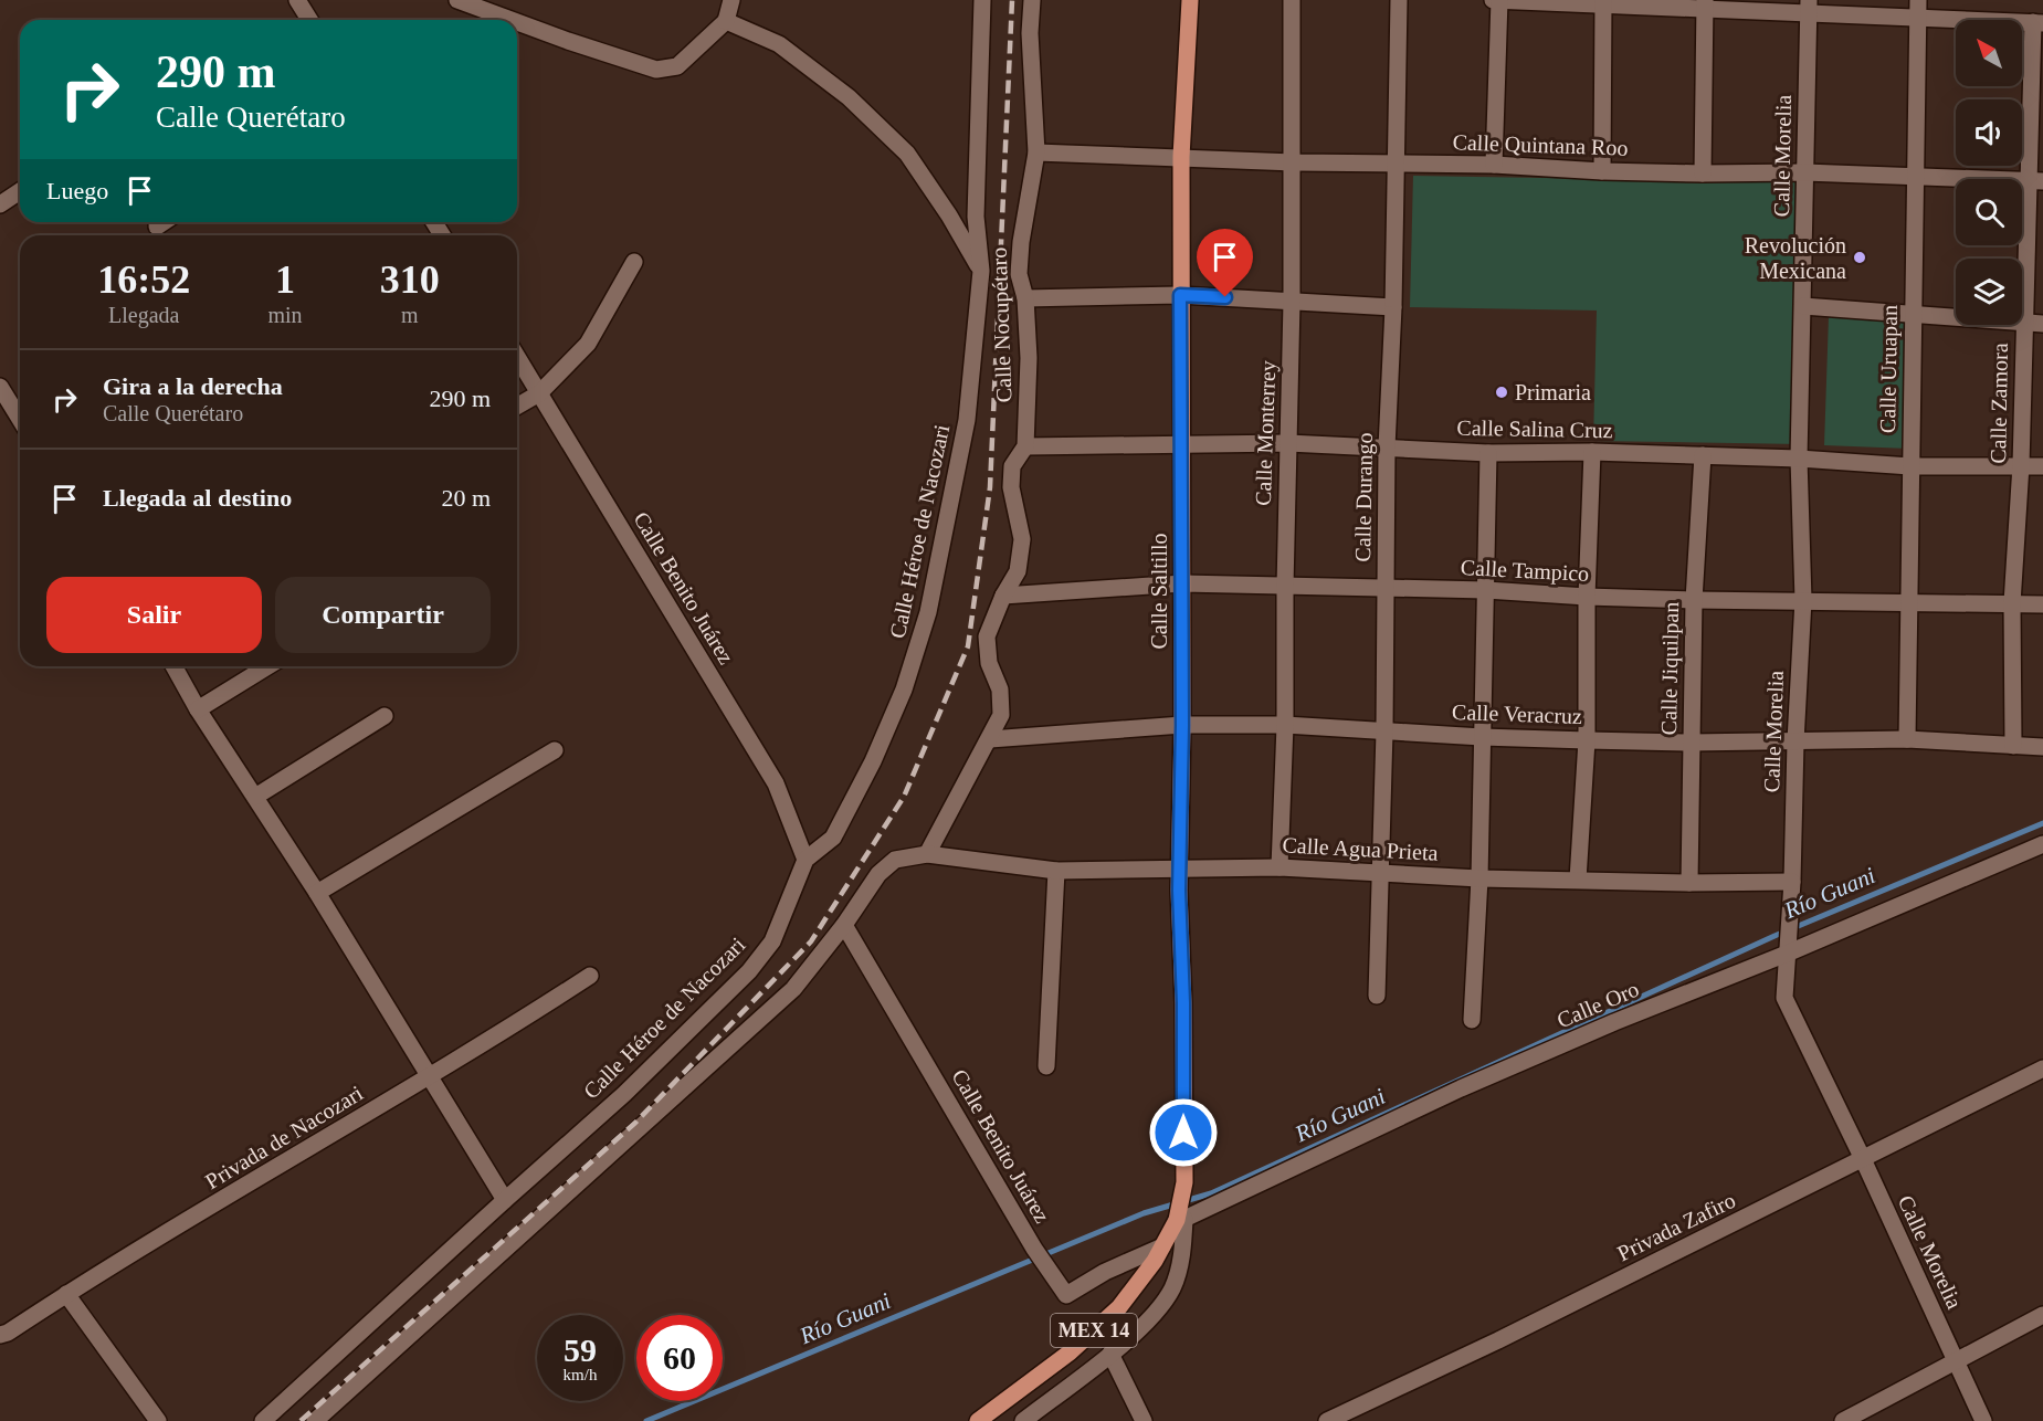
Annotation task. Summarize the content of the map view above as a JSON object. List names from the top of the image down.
{
  "streets": {
    "main road": ["Calle Saltillo", "MEX 14"],
    "street": [
      "Calle Quintana Roo",
      "Calle Morelia",
      "Calle Nocupétaro",
      "Calle Uruapan",
      "Calle Zamora",
      "Calle Salina Cruz",
      "Calle Monterrey",
      "Calle Durango",
      "Calle Héroe de Nacozari",
      "Calle Tampico",
      "Calle Benito Juárez",
      "Calle Jiquilpan",
      "Calle Veracruz",
      "Calle Agua Prieta",
      "Calle Oro",
      "Privada de Nacozari",
      "Privada Zafiro"
    ]
  },
  "crossings": [
    ["Calle Quintana Roo", "Calle Morelia"],
    ["Calle Quintana Roo", "Calle Nocupétaro"],
    ["Calle Quintana Roo", "Calle Uruapan"],
    ["Calle Quintana Roo", "Calle Zamora"],
    ["Calle Quintana Roo", "Calle Monterrey"],
    ["Calle Quintana Roo", "Calle Durango"],
    ["Calle Quintana Roo", "Calle Saltillo"],
    ["Calle Morelia", "Calle Salina Cruz"],
    ["Calle Morelia", "Calle Tampico"],
    ["Calle Morelia", "Calle Veracruz"],
    ["Calle Morelia", "Calle Agua Prieta"],
    ["Calle Morelia", "Calle Oro"],
    ["Calle Morelia", "Privada Zafiro"],
    ["Calle Nocupétaro", "Calle Salina Cruz"],
    ["Calle Nocupétaro", "Calle Tampico"],
    ["Calle Nocupétaro", "Calle Veracruz"],
    ["Calle Nocupétaro", "Calle Agua Prieta"],
    ["Calle Uruapan", "Calle Salina Cruz"],
    ["Calle Uruapan", "Calle Tampico"],
    ["Calle Uruapan", "Calle Veracruz"],
    ["Calle Zamora", "Calle Salina Cruz"],
    ["Calle Zamora", "Calle Tampico"],
    ["Calle Zamora", "Calle Veracruz"],
    ["Calle Salina Cruz", "Calle Monterrey"],
    ["Calle Salina Cruz", "Calle Durango"],
    ["Calle Salina Cruz", "Calle Saltillo"],
    ["Calle Salina Cruz", "Calle Jiquilpan"],
    ["Calle Monterrey", "Calle Tampico"],
    ["Calle Monterrey", "Calle Veracruz"],
    ["Calle Monterrey", "Calle Agua Prieta"],
    ["Calle Durango", "Calle Tampico"],
    ["Calle Durango", "Calle Veracruz"],
    ["Calle Durango", "Calle Agua Prieta"],
    ["Calle Héroe de Nacozari", "Calle Benito Juárez"],
    ["Calle Tampico", "Calle Saltillo"],
    ["Calle Tampico", "Calle Jiquilpan"],
    ["Calle Benito Juárez", "Calle Agua Prieta"],
    ["Calle Benito Juárez", "MEX 14"],
    ["Calle Saltillo", "Calle Veracruz"],
    ["Calle Saltillo", "Calle Agua Prieta"],
    ["Calle Saltillo", "Calle Oro"],
    ["Calle Saltillo", "MEX 14"],
    ["Calle Jiquilpan", "Calle Veracruz"],
    ["Calle Jiquilpan", "Calle Agua Prieta"],
    ["Calle Oro", "MEX 14"]
  ],
  "water": ["Río Guani"],
  "places": ["Revolución Mexicana", "Primaria"],
  "north": "top left",
  "page": {
    "turn": ["290 m", "Calle Querétaro"],
    "then": "Luego",
    "eta": [
      "16:52",
      "Llegada",
      "1",
      "min",
      "310",
      "m"
    ],
    "list": [
      {
        "name": "Gira a la derecha",
        "note": "Calle Querétaro",
        "value": "290 m"
      },
      {
        "name": "Llegada al destino",
        "value": "20 m"
      }
    ],
    "buttons": ["Salir", "Compartir"],
    "speed": "59 km/h",
    "limit": "60"
  }
}
